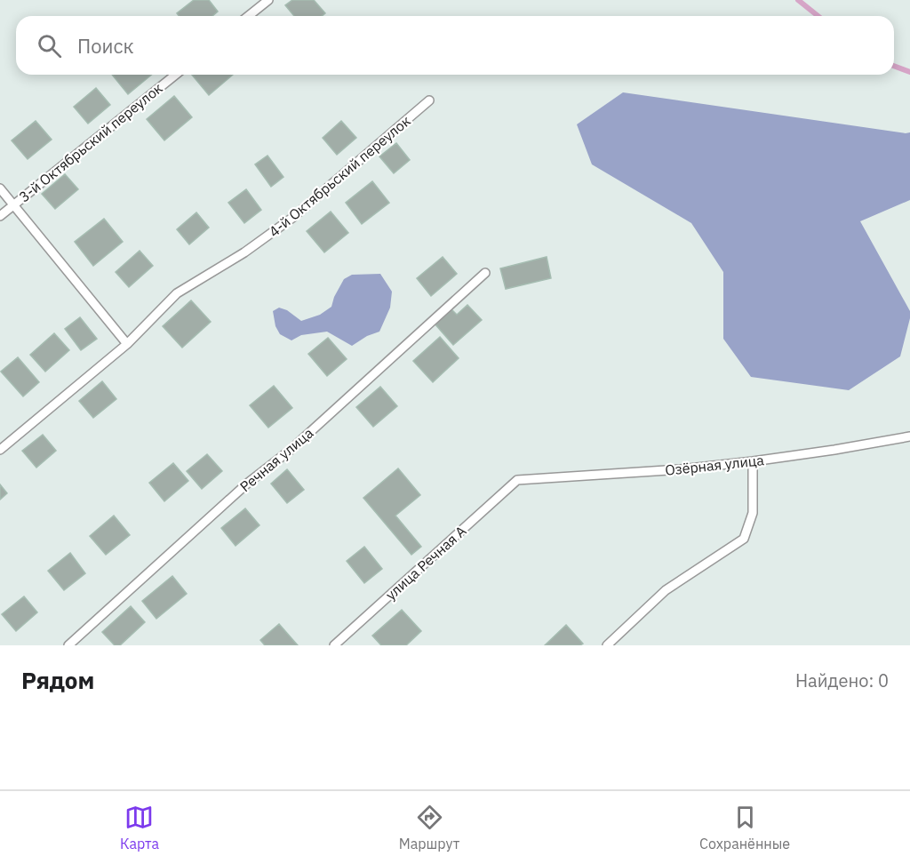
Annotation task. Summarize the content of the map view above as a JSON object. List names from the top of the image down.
{
  "streets": {
    "lane": [
      "3-й Октябрьский переулок",
      "4-й Октябрьский переулок",
      "Речная улица",
      "Озёрная улица",
      "улица Речная А"
    ]
  },
  "crossings": [
    ["Озёрная улица", "улица Речная А"]
  ],
  "page": {
    "search": "Поиск",
    "heading": ["Рядом", "Найдено: 0"],
    "nav": ["Карта", "Маршрут", "Сохранённые"]
  }
}
